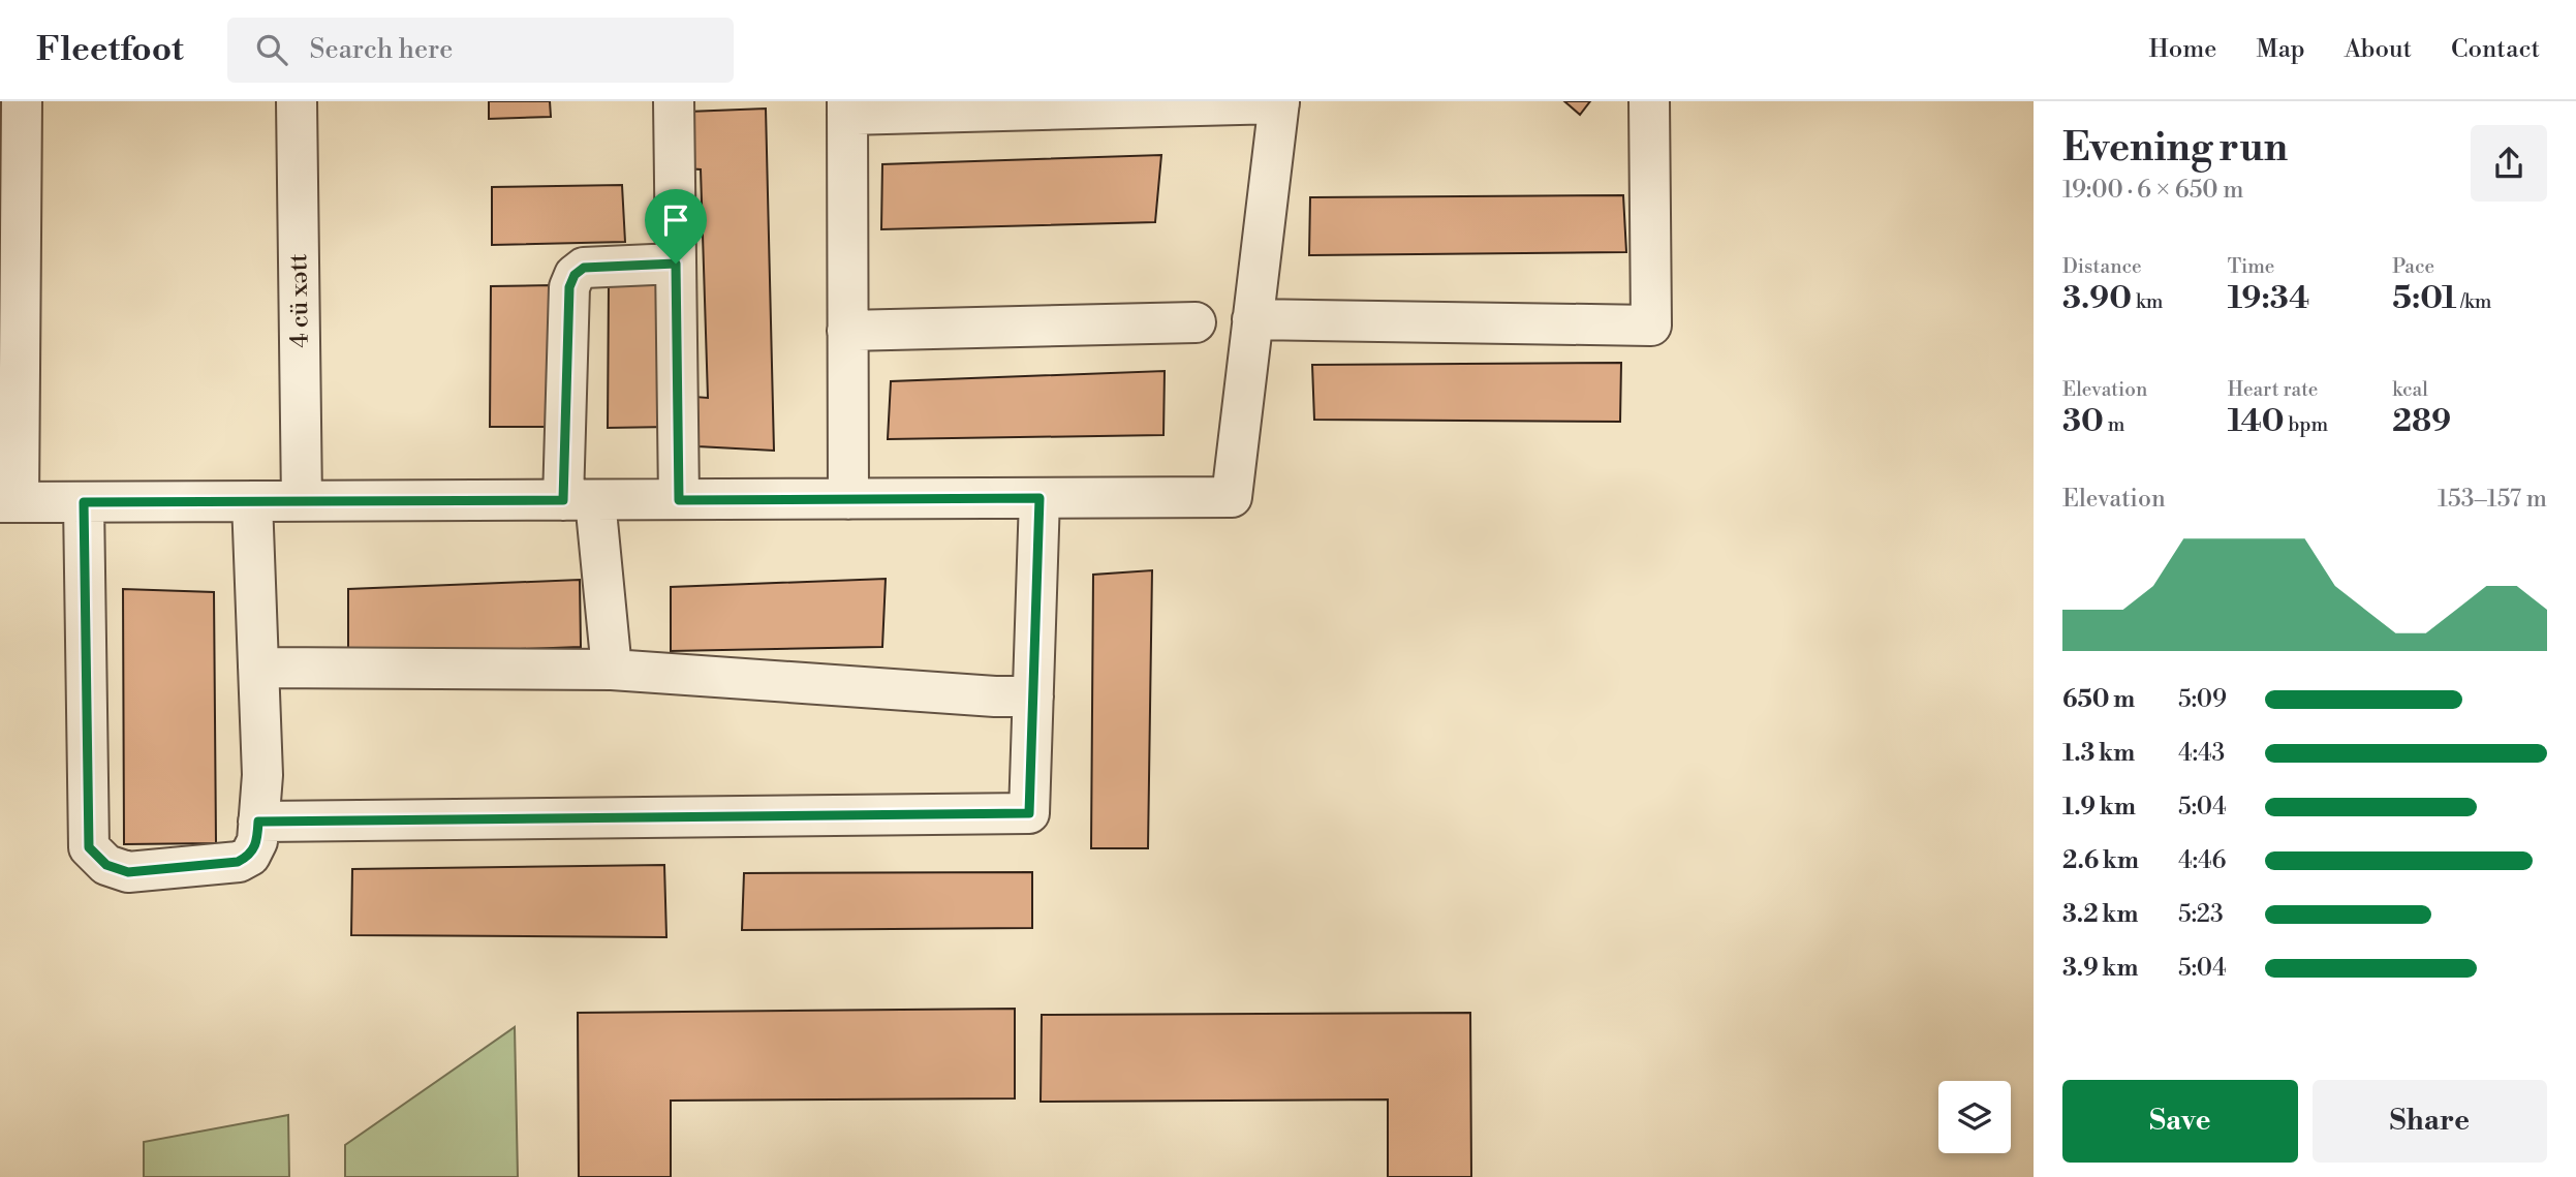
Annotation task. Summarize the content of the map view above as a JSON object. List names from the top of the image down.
{
  "streets": {
    "street": ["4 cü xətt"]
  },
  "page": {
    "header": "Fleetfoot",
    "search": "Search here",
    "nav": [
      "Home",
      "Map",
      "About",
      "Contact"
    ],
    "heading": ["Evening run", "19:00 · 6 × 650 m"],
    "stats": [
      ["Distance", "3.90 km"],
      ["Time", "19:34"],
      ["Pace", "5:01 /km"],
      ["Elevation", "30 m"],
      ["Heart rate", "140 bpm"],
      ["kcal", "289"]
    ],
    "chart": ["Elevation", "153–157 m"],
    "list": [
      {
        "name": "650 m",
        "note": "5:09"
      },
      {
        "name": "1.3 km",
        "note": "4:43"
      },
      {
        "name": "1.9 km",
        "note": "5:04"
      },
      {
        "name": "2.6 km",
        "note": "4:46"
      },
      {
        "name": "3.2 km",
        "note": "5:23"
      },
      {
        "name": "3.9 km",
        "note": "5:04"
      }
    ],
    "buttons": ["Save", "Share"]
  }
}
